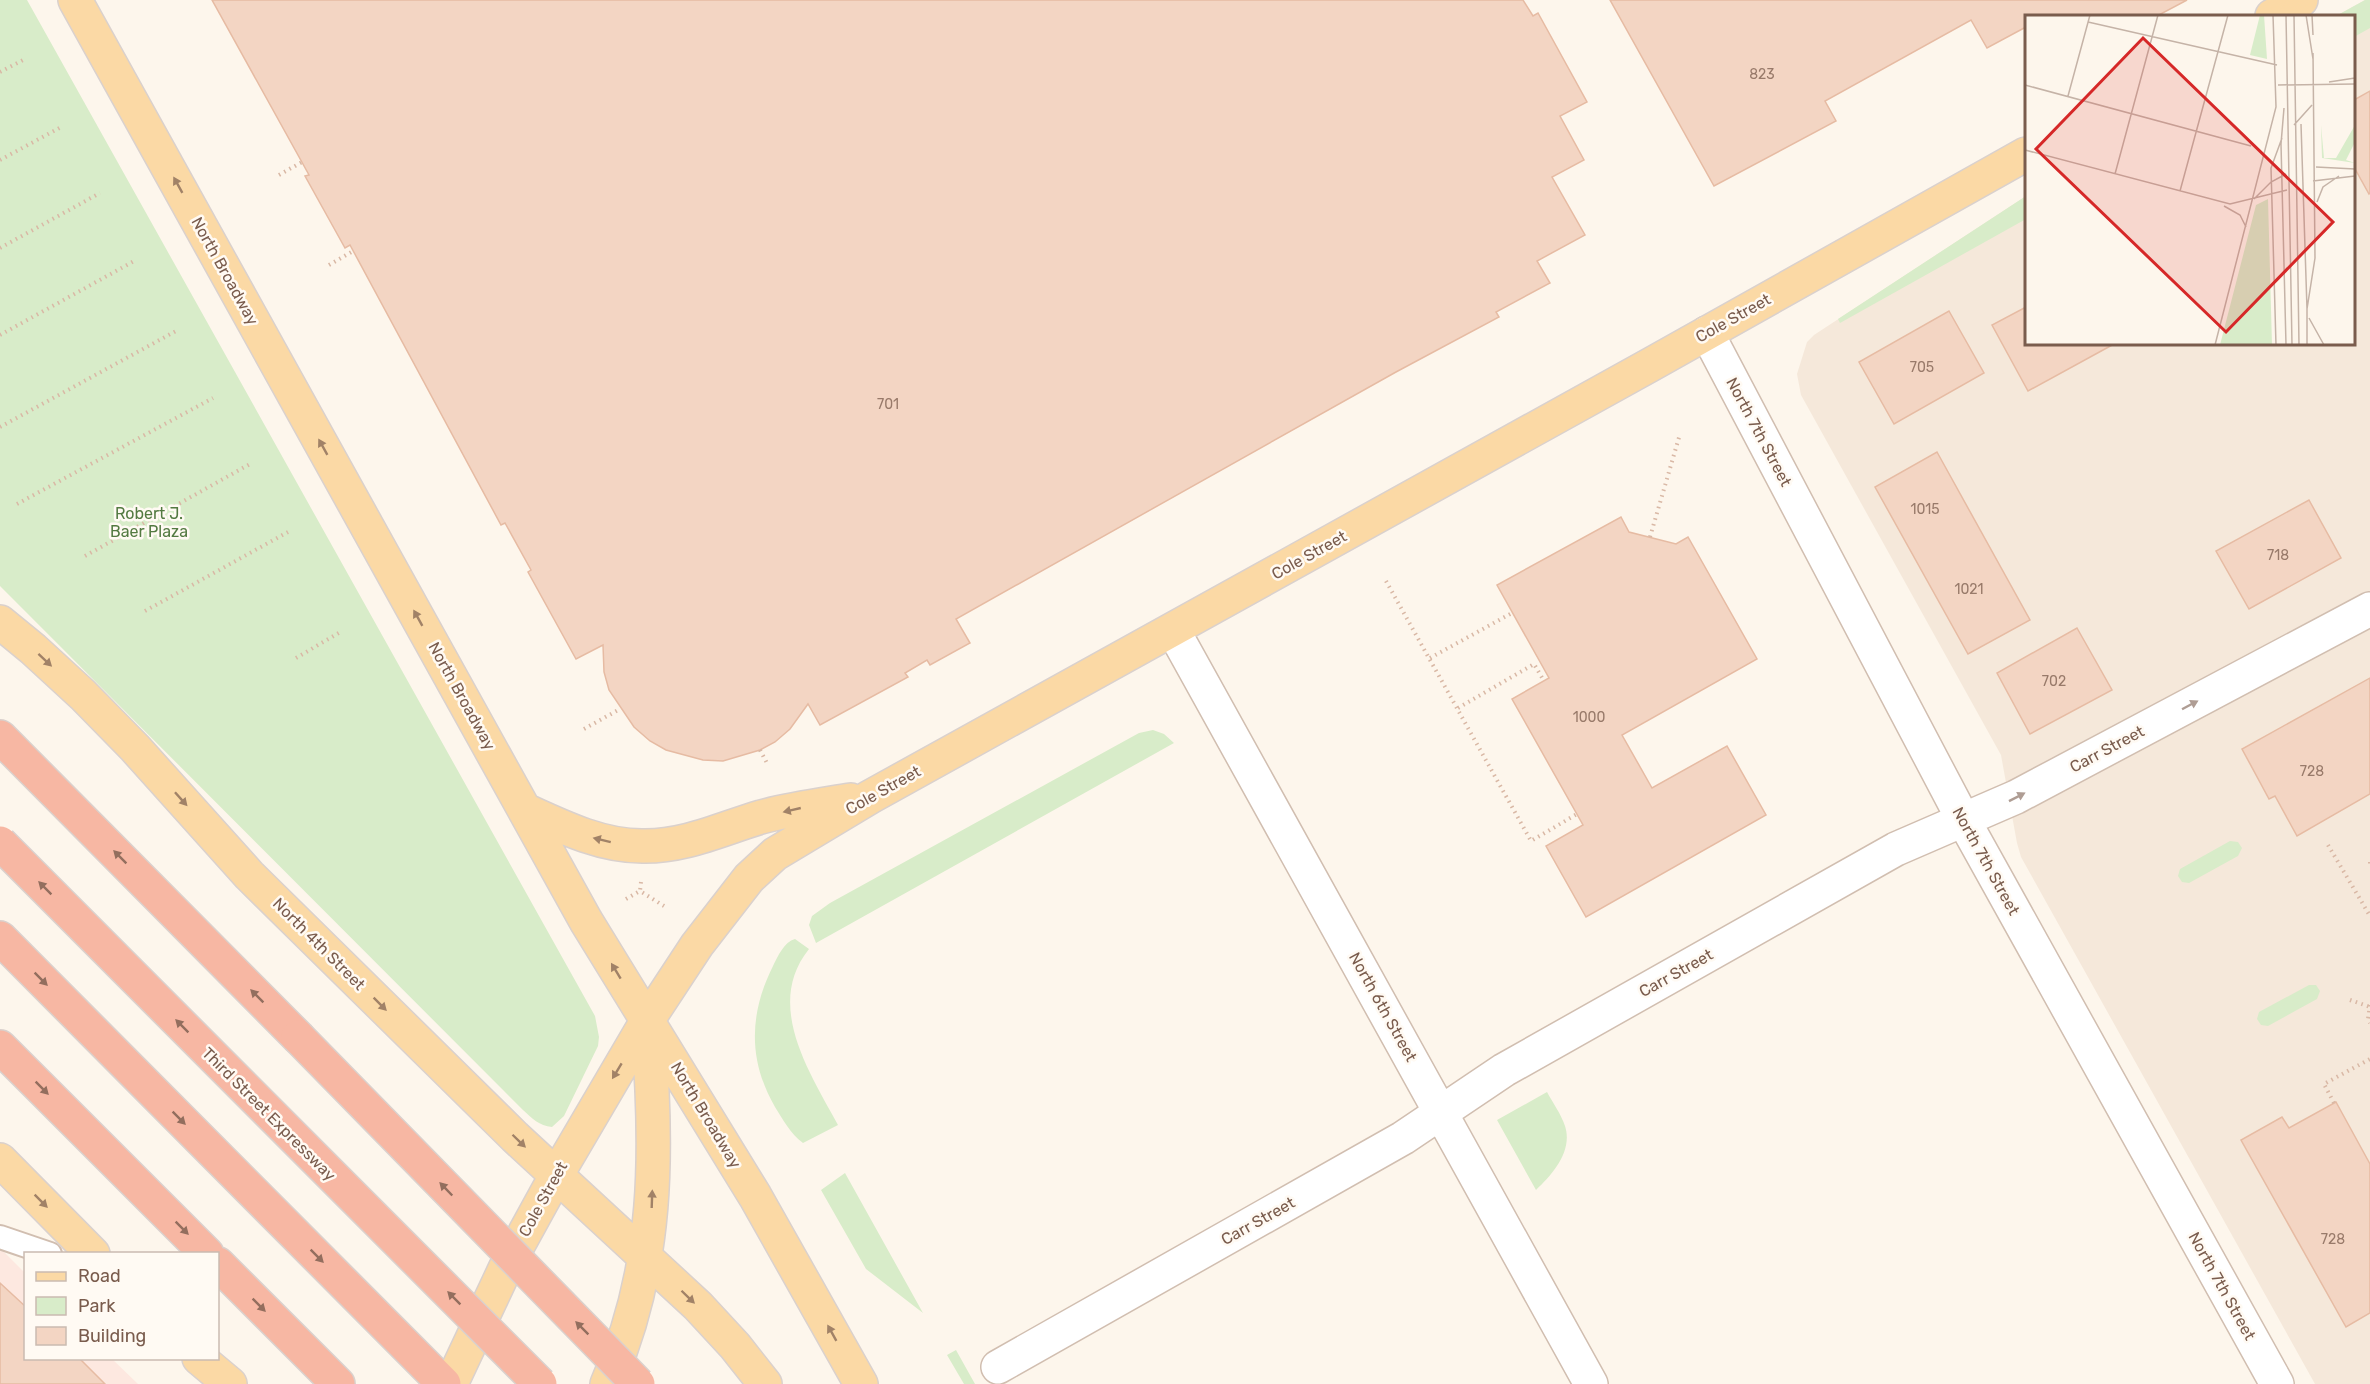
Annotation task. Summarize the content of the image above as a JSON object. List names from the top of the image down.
{
  "streets": {
    "highway": ["Third Street Expressway"],
    "main road": ["North Broadway", "Cole Street", "North 4th Street"],
    "street": ["North 7th Street", "Carr Street", "North 6th Street"]
  },
  "crossings": [
    ["North Broadway", "Cole Street"],
    ["Cole Street", "North 7th Street"],
    ["Cole Street", "North 4th Street"],
    ["Cole Street", "North 6th Street"],
    ["North 7th Street", "Carr Street"],
    ["Carr Street", "North 6th Street"]
  ],
  "one_way": ["North Broadway", "North 4th Street"],
  "parks": ["Robert J. Baer Plaza"],
  "house_numbers": [
    "823",
    "705",
    "701",
    "1015",
    "718",
    "1021",
    "702",
    "1000",
    "728",
    "728"
  ],
  "legend": ["Road", "Park", "Building"]
}
